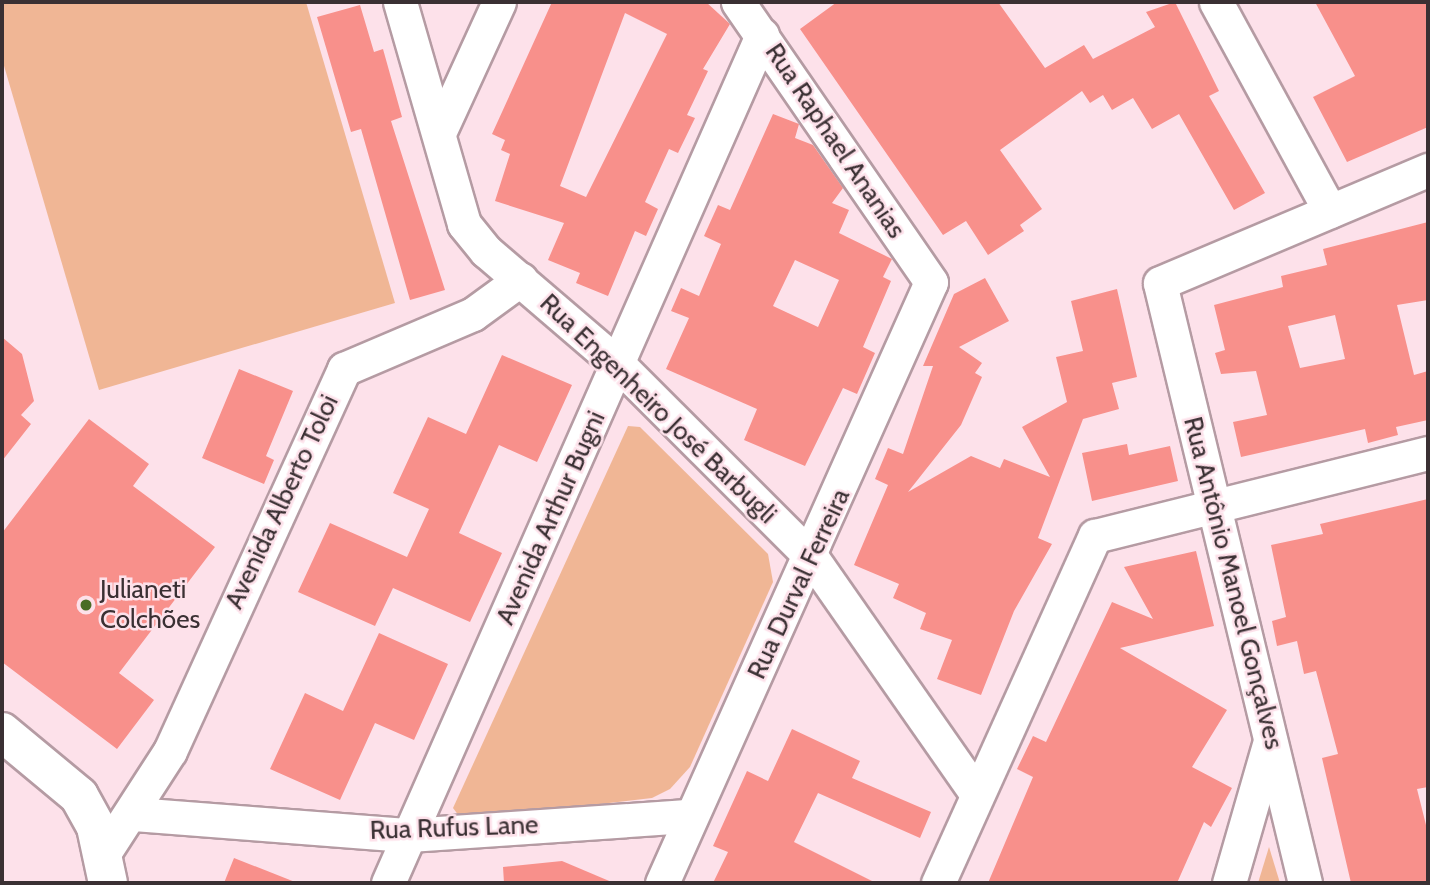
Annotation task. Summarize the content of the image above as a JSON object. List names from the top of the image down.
{
  "streets": {
    "street": [
      "Rua Raphael Ananias",
      "Rua Engenheiro José Barbugli",
      "Avenida Alberto Toloi",
      "Avenida Arthur Bugni",
      "Rua Antônio Manoel Gonçalves",
      "Rua Durval Ferreira",
      "Rua Rufus Lane"
    ]
  },
  "crossings": [
    ["Rua Raphael Ananias", "Avenida Arthur Bugni"],
    ["Rua Raphael Ananias", "Rua Durval Ferreira"],
    ["Rua Engenheiro José Barbugli", "Avenida Alberto Toloi"],
    ["Rua Engenheiro José Barbugli", "Avenida Arthur Bugni"],
    ["Rua Engenheiro José Barbugli", "Rua Durval Ferreira"],
    ["Avenida Alberto Toloi", "Rua Rufus Lane"],
    ["Avenida Arthur Bugni", "Rua Rufus Lane"],
    ["Rua Durval Ferreira", "Rua Rufus Lane"]
  ],
  "places": ["Julianeti Colchões"]
}
